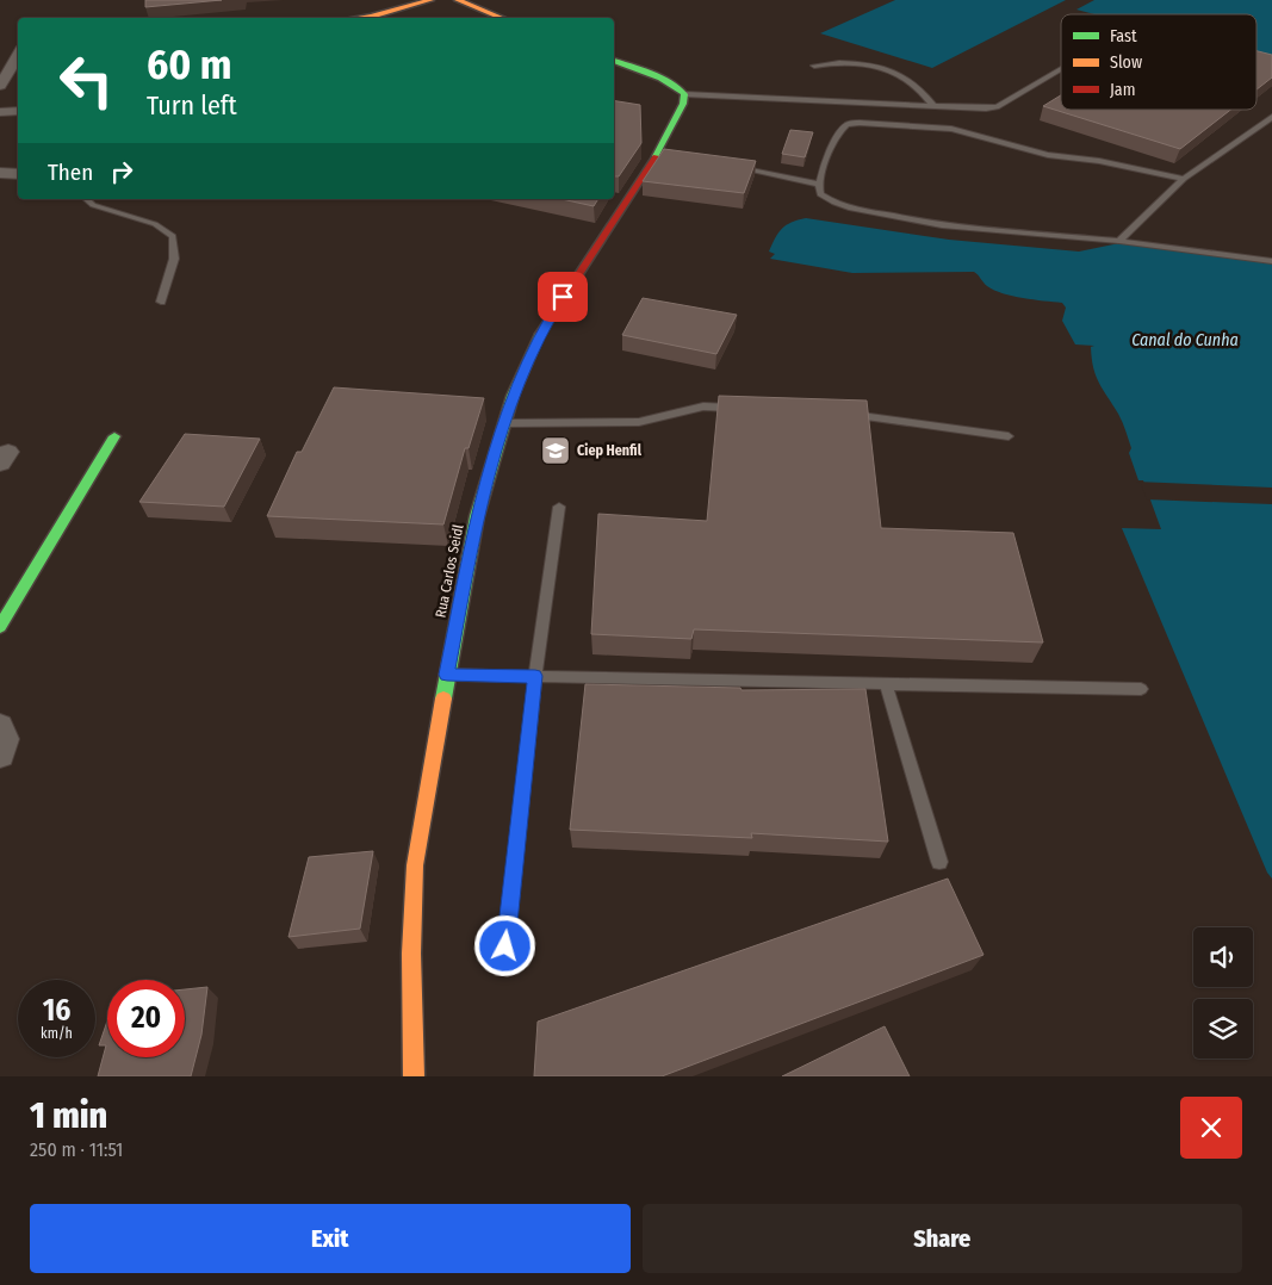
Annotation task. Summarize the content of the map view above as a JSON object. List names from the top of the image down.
{
  "streets": {
    "street": ["Rua Carlos Seidl"]
  },
  "water": ["Canal do Cunha"],
  "places": {
    "school or university": ["Ciep Henfil"]
  },
  "legend": ["Fast", "Slow", "Jam"],
  "page": {
    "turn": ["60 m", "Turn left"],
    "then": "Then",
    "speed": "16 km/h",
    "limit": "20",
    "heading": ["1 min", "250 m · 11:51"],
    "buttons": ["Exit", "Share"]
  }
}
